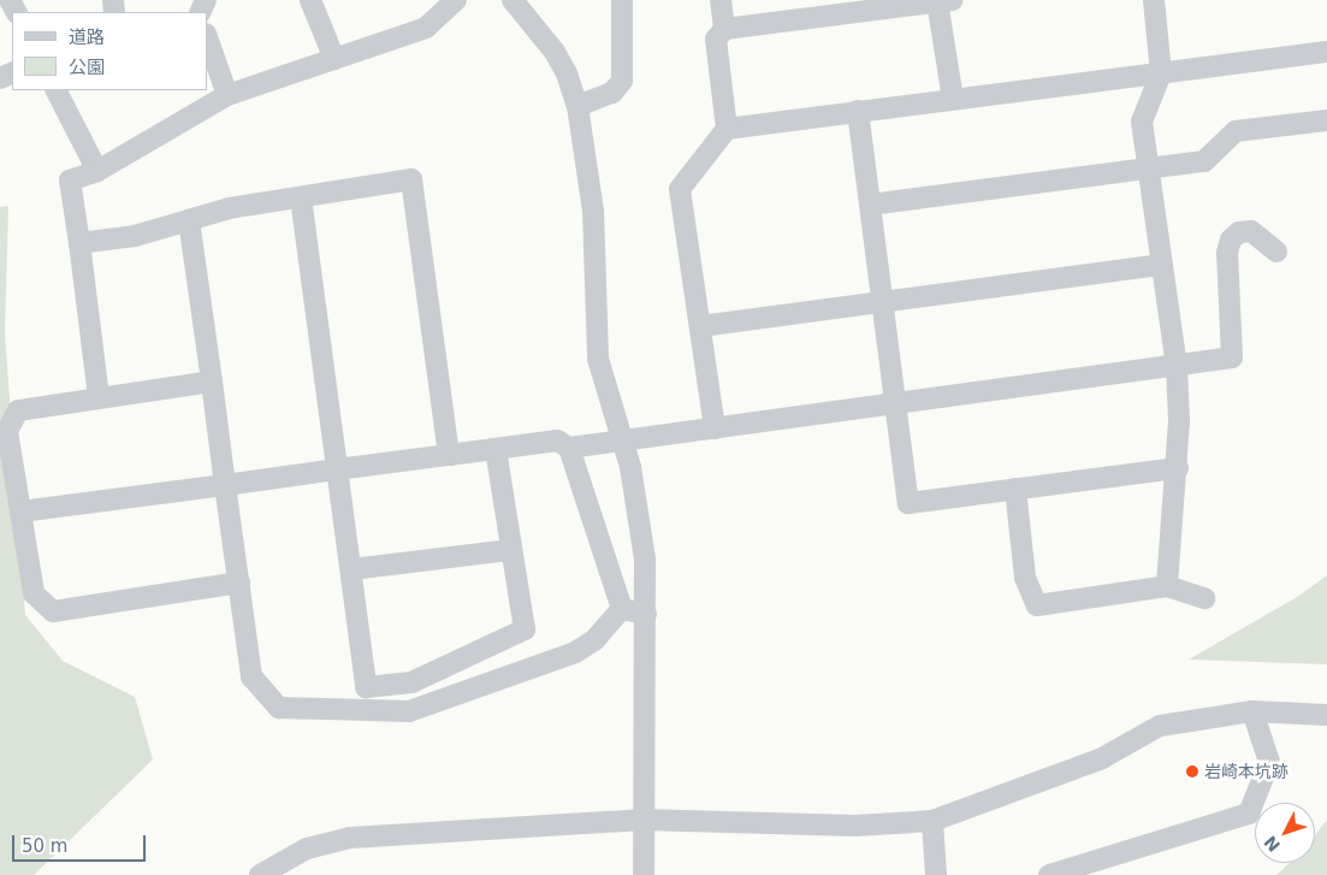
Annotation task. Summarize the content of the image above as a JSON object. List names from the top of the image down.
{
  "places": ["岩崎本坑跡"],
  "legend": ["道路", "公園"],
  "scale_bar": "50 m",
  "north": "bottom left"
}
